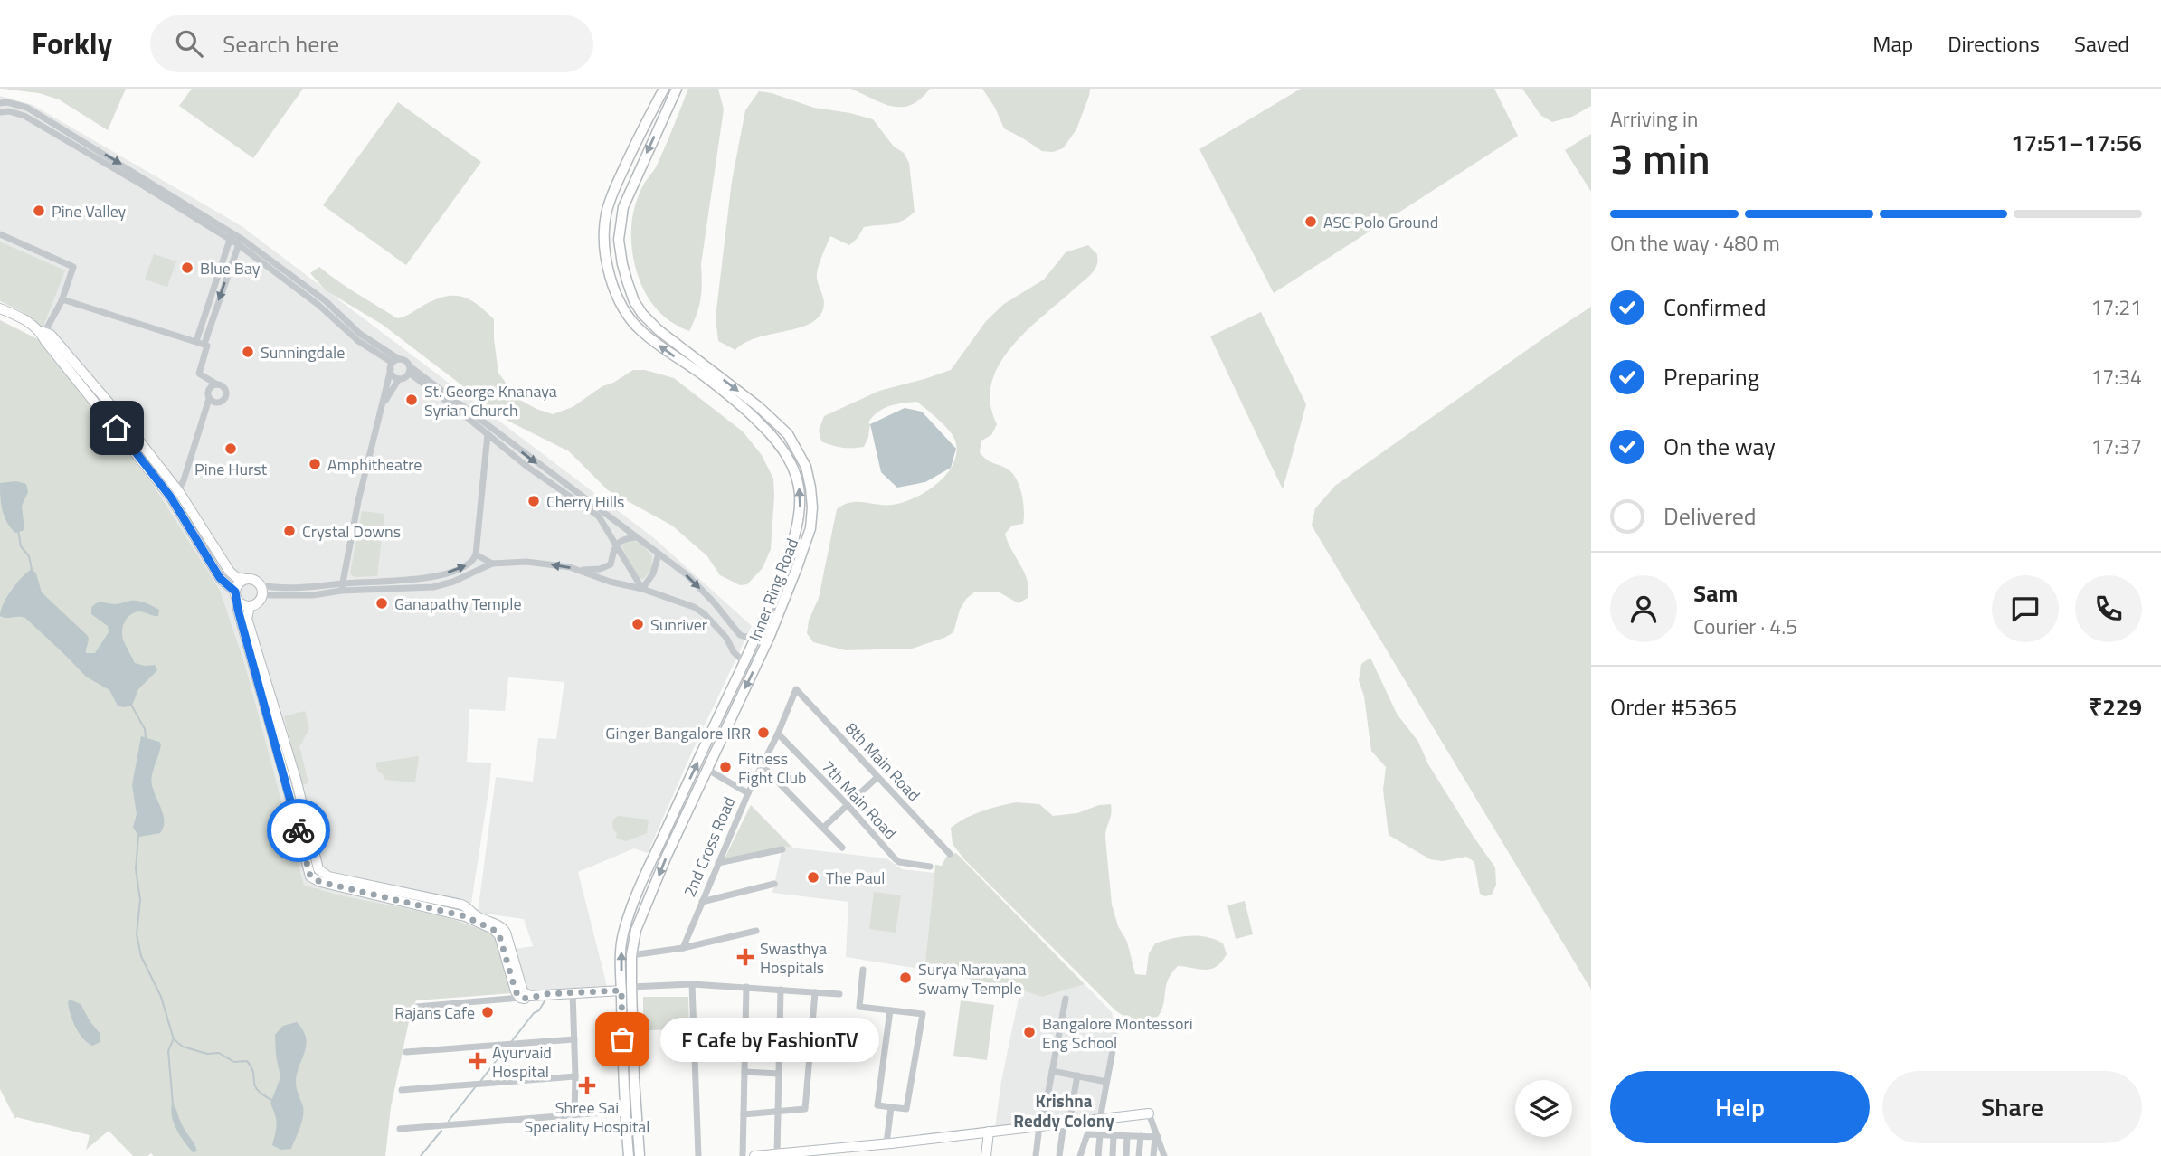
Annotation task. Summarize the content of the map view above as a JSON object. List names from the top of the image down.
{
  "streets": {
    "main road": ["Inner Ring Road"],
    "street": ["8th Main Road", "7th Main Road", "2nd Cross Road"]
  },
  "crossings": [
    ["8th Main Road", "2nd Cross Road"],
    ["7th Main Road", "2nd Cross Road"]
  ],
  "districts": ["Krishna Reddy Colony"],
  "places": {
    "other": [
      "Pine Valley",
      "ASC Polo Ground",
      "Blue Bay",
      "Sunningdale",
      "St. George Knanaya Syrian Church",
      "Pine Hurst",
      "Amphitheatre",
      "Cherry Hills",
      "Crystal Downs",
      "Ganapathy Temple",
      "Sunriver",
      "Ginger Bangalore IRR",
      "Fitness Fight Club",
      "The Paul",
      "Surya Narayana Swamy Temple",
      "Rajans Cafe",
      "Bangalore Montessori Eng School",
      "F Cafe by FashionTV"
    ],
    "health": ["Swasthya Hospitals", "Ayurvaid Hospital", "Shree Sai Speciality Hospital"]
  },
  "page": {
    "header": "Forkly",
    "search": "Search here",
    "nav": ["Map", "Directions", "Saved"],
    "heading": ["3 min", "Arriving in", "17:51–17:56"],
    "panel": [
      "Sam",
      "Courier · 4.5",
      "Order #5365",
      "₹229"
    ],
    "bar": "On the way · 480 m",
    "list": [
      ["Confirmed", "17:21"],
      ["Preparing", "17:34"],
      ["On the way", "17:37"],
      "Delivered"
    ],
    "bubble": "F Cafe by FashionTV",
    "buttons": ["Help", "Share"]
  }
}
